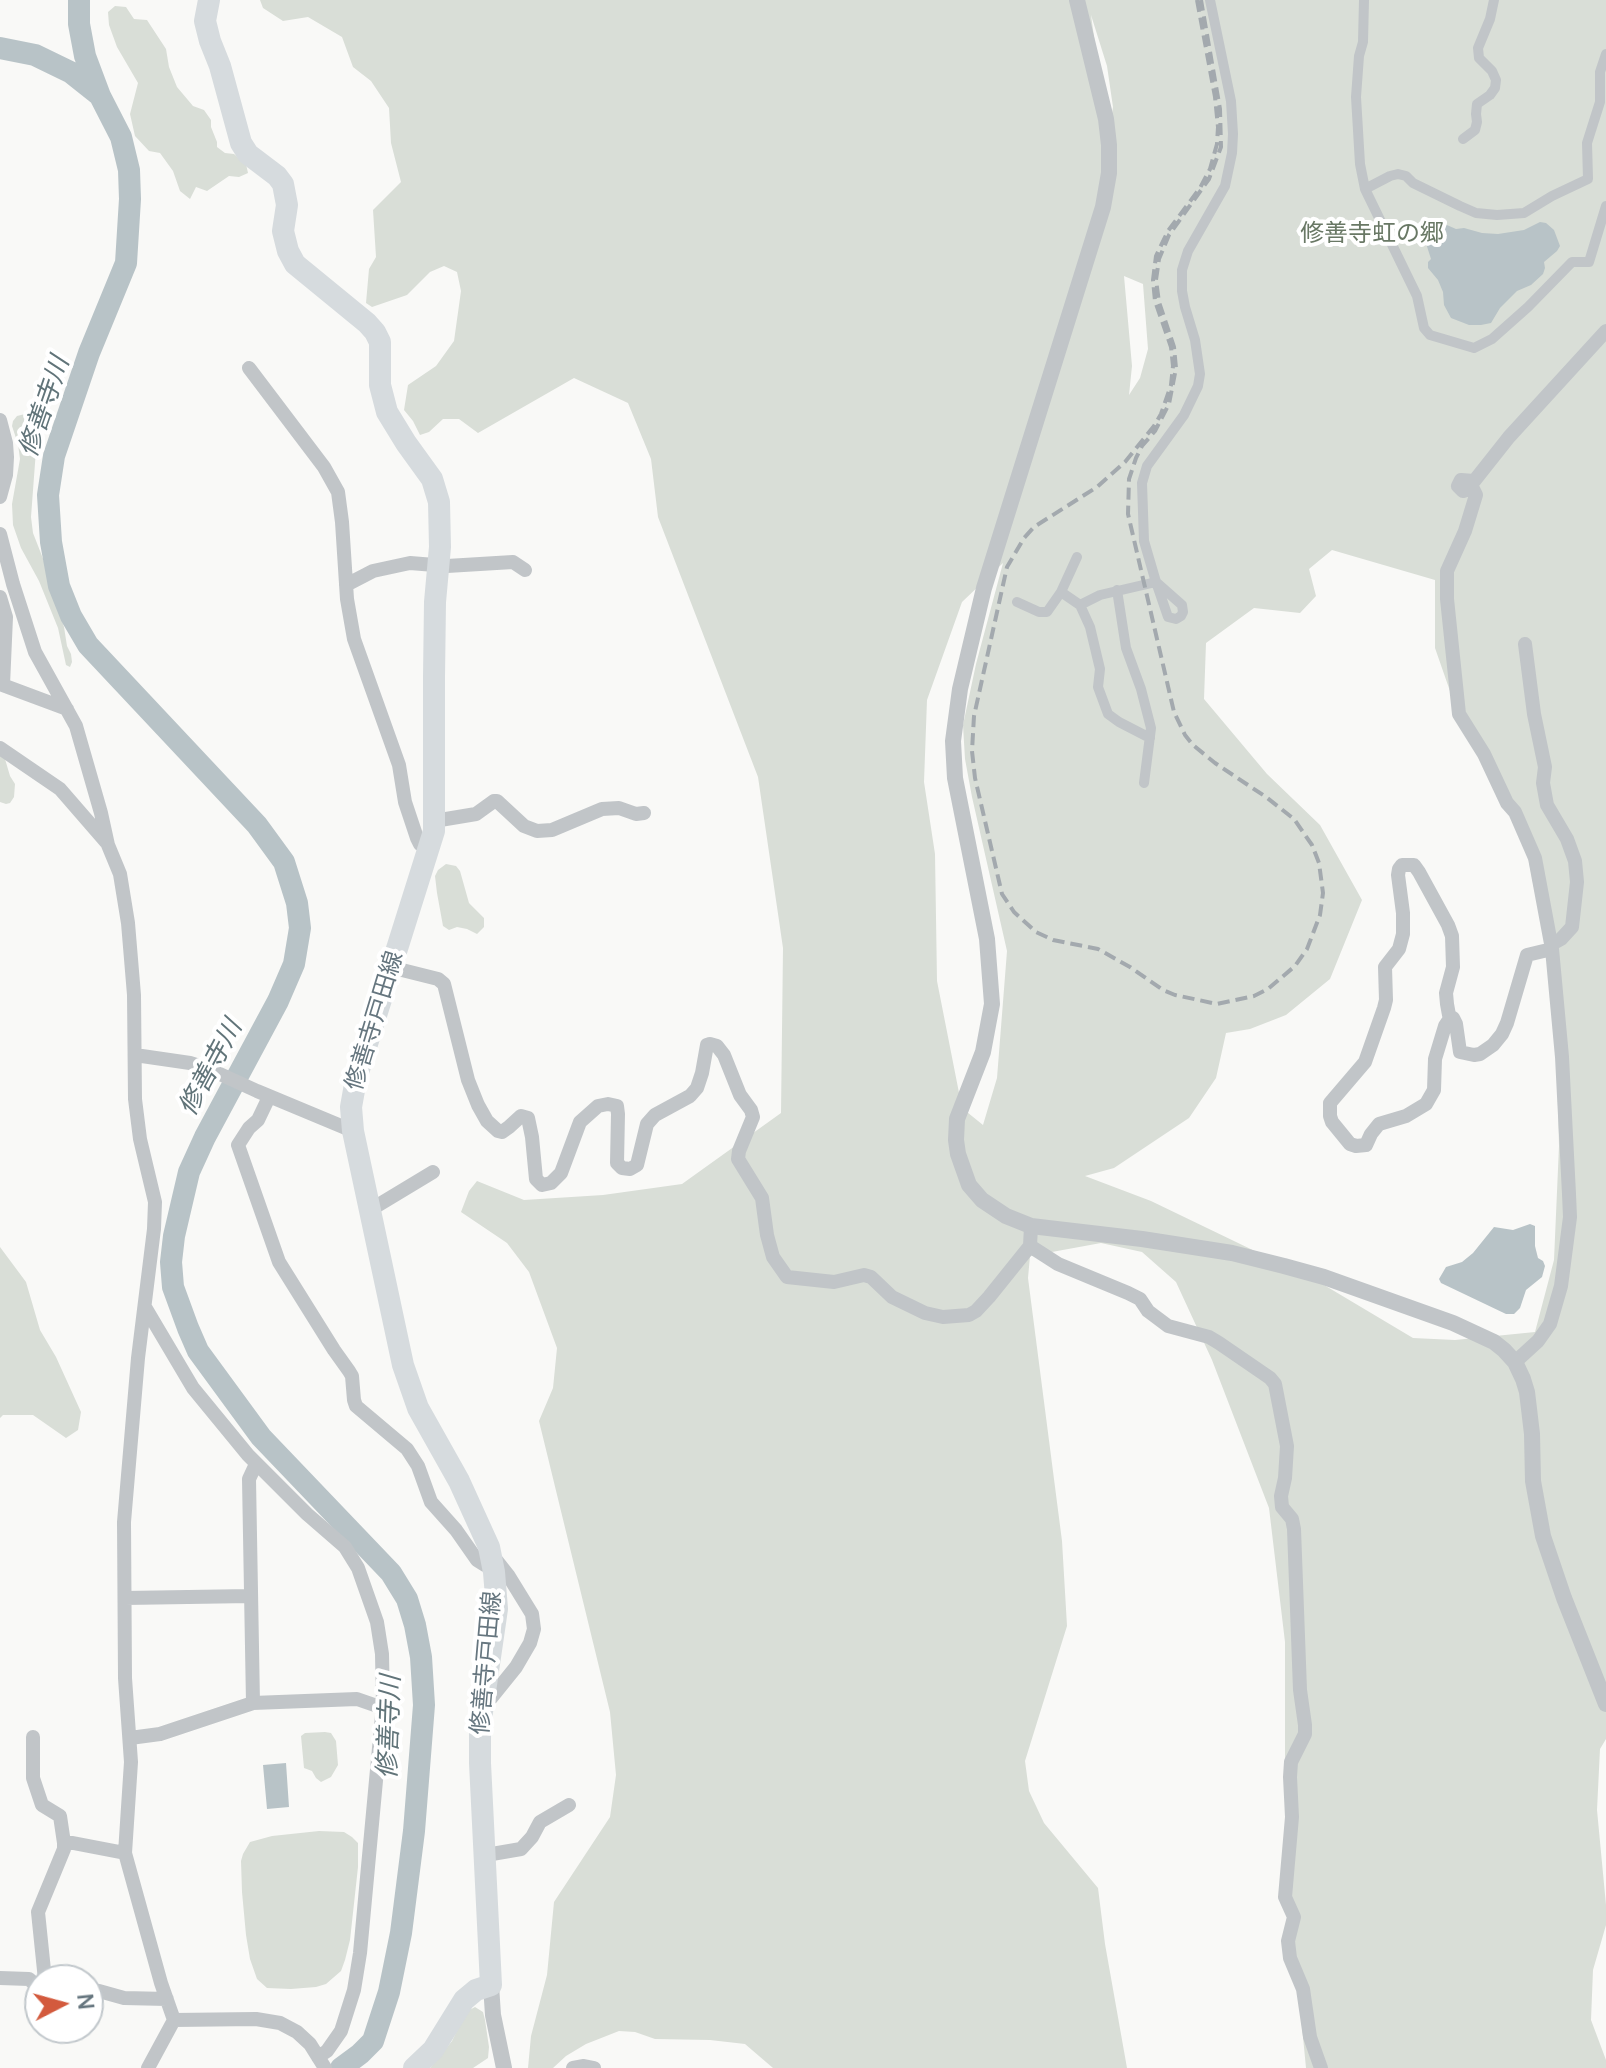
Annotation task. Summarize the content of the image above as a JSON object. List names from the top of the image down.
{
  "streets": {
    "main road": ["修善寺戸田線"]
  },
  "water": ["修善寺川"],
  "parks": ["修善寺虹の郷"],
  "north": "right"
}
